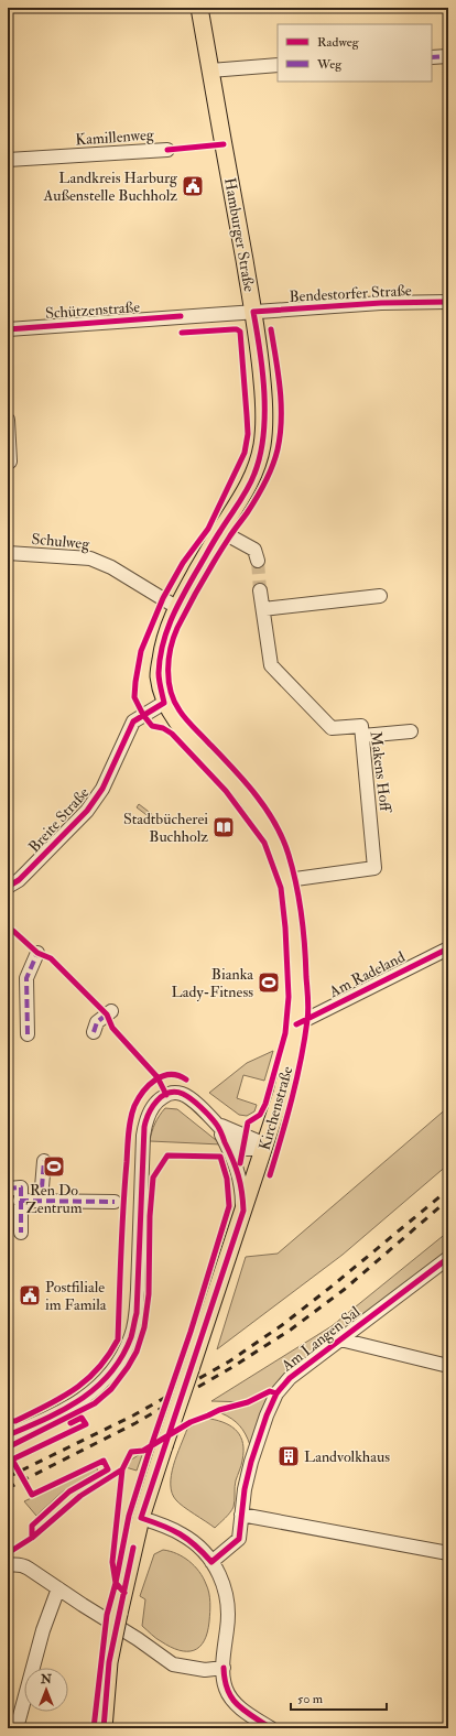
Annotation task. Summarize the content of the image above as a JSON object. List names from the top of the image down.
{
  "streets": {
    "main road": ["Hamburger Straße", "Kirchenstraße"],
    "street": [
      "Kamillenweg",
      "Bendestorfer Straße",
      "Schützenstraße",
      "Schulweg",
      "Makens Hoff",
      "Breite Straße",
      "Am Radeland",
      "Am Langen Sal"
    ]
  },
  "crossings": [
    ["Hamburger Straße", "Bendestorfer Straße"],
    ["Hamburger Straße", "Schützenstraße"],
    ["Hamburger Straße", "Schulweg"],
    ["Hamburger Straße", "Breite Straße"],
    ["Hamburger Straße", "Kirchenstraße"],
    ["Bendestorfer Straße", "Schützenstraße"],
    ["Makens Hoff", "Kirchenstraße"],
    ["Breite Straße", "Kirchenstraße"],
    ["Am Radeland", "Kirchenstraße"]
  ],
  "places": {
    "public building": ["Landkreis Harburg Außenstelle Buchholz", "Postfiliale im Famila"],
    "library": ["Stadtbücherei Buchholz"],
    "sports": ["Bianka Lady-Fitness", "Ren Do Zentrum"],
    "building": ["Landvolkhaus"]
  },
  "legend": ["Radweg", "Weg"],
  "scale_bar": "50 m",
  "north": "top"
}
